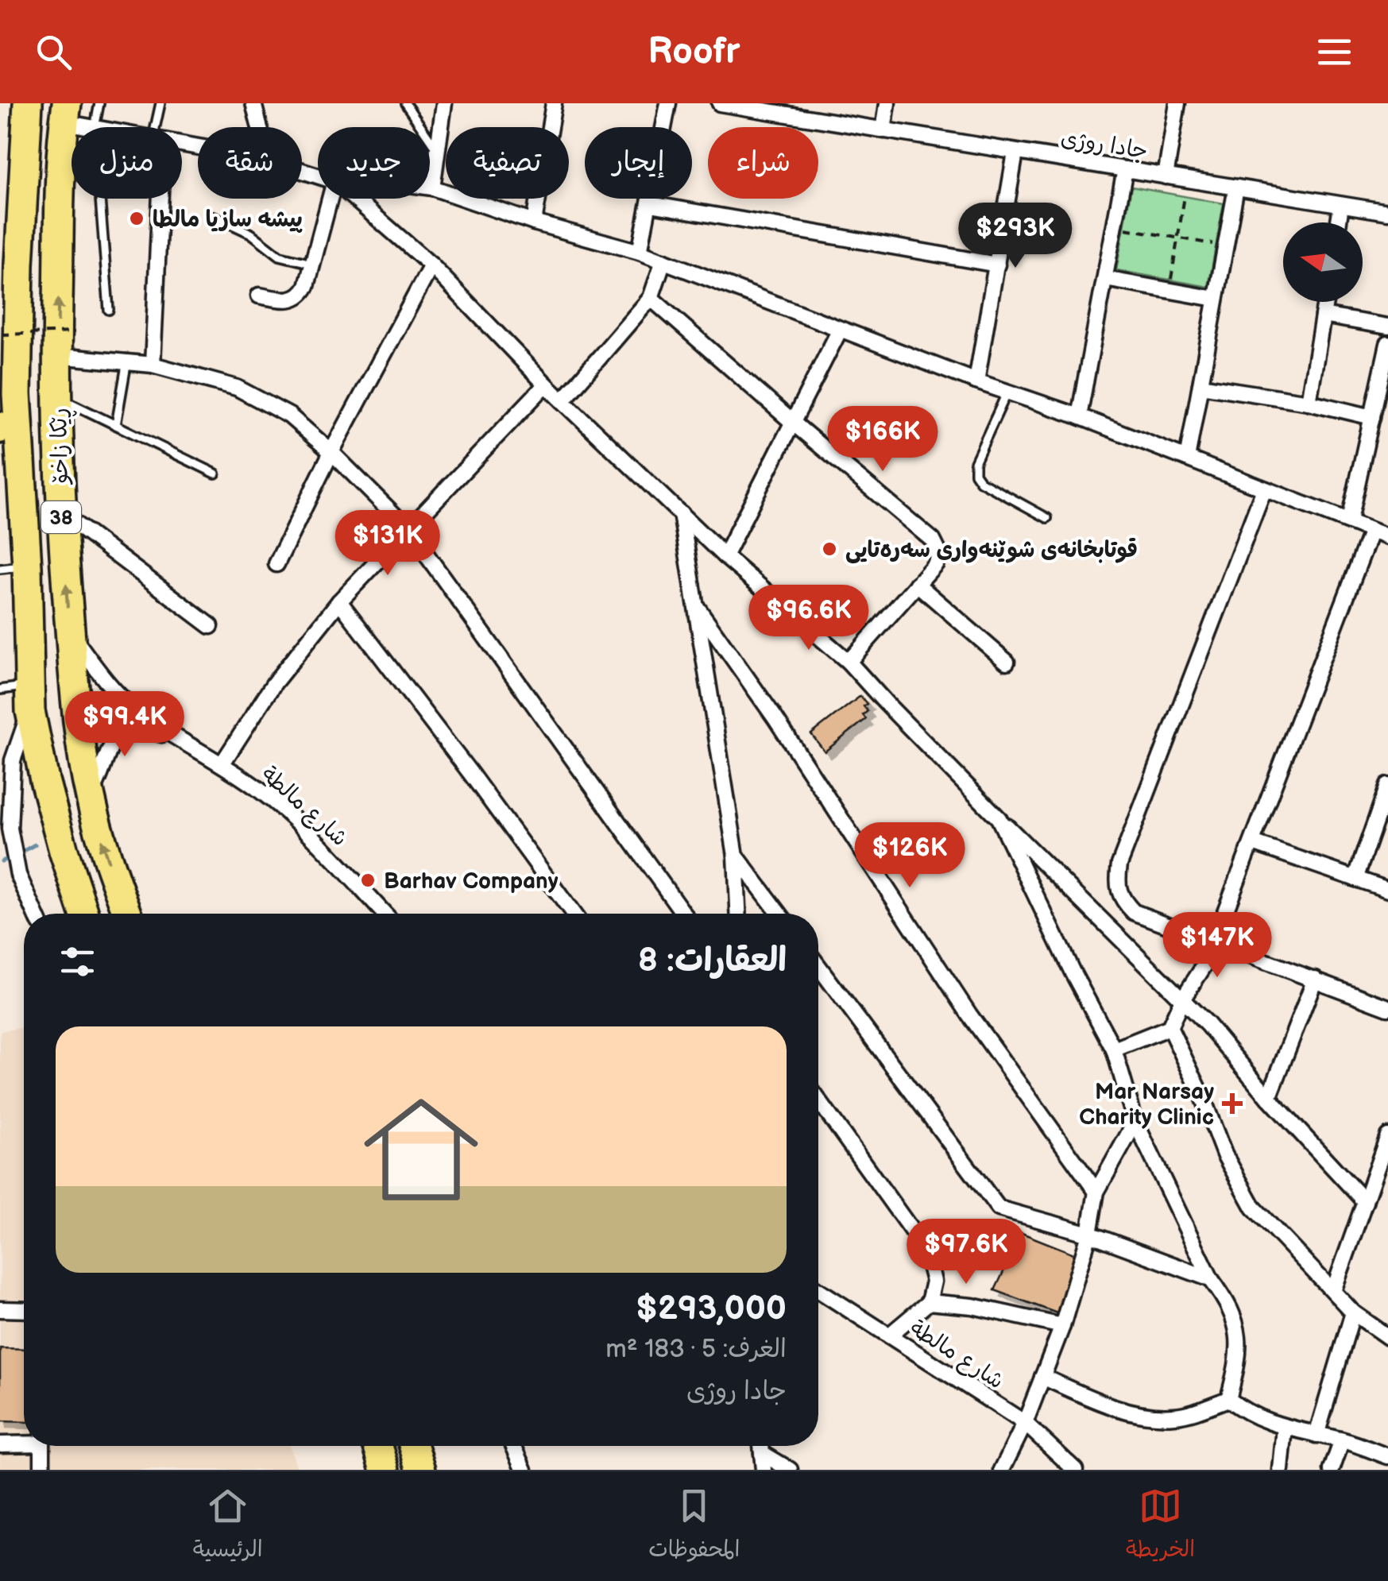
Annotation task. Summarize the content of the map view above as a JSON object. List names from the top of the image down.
{
  "streets": {
    "highway": ["ڕێکا زاخۆ", "38"],
    "street": ["جادا روژی", "شارع مالطة"]
  },
  "crossings": [
    ["ڕێکا زاخۆ", "شارع مالطة"]
  ],
  "places": {
    "other": ["پيشه سازيا مالطا", "قوتابخانەی شوێنەواری سەرەتایی", "Barhav Company"],
    "health": ["Mar Narsay Charity Clinic"]
  },
  "north": "left",
  "page": {
    "header": "Roofr",
    "chip": [
      "شراء",
      "إيجار",
      "تصفية",
      "جديد",
      "شقة",
      "منزل"
    ],
    "price": [
      "$293K",
      "$166K",
      "$131K",
      "$96.6K",
      "$99.4K",
      "$126K",
      "$147K",
      "$97.6K"
    ],
    "heading": "العقارات: 8",
    "list": [
      {
        "name": "$293,000",
        "note": "الغرف: 5 · 183 m² · جادا روژی"
      }
    ],
    "tabs": ["الخريطة", "المحفوظات", "الرئيسية"]
  }
}
